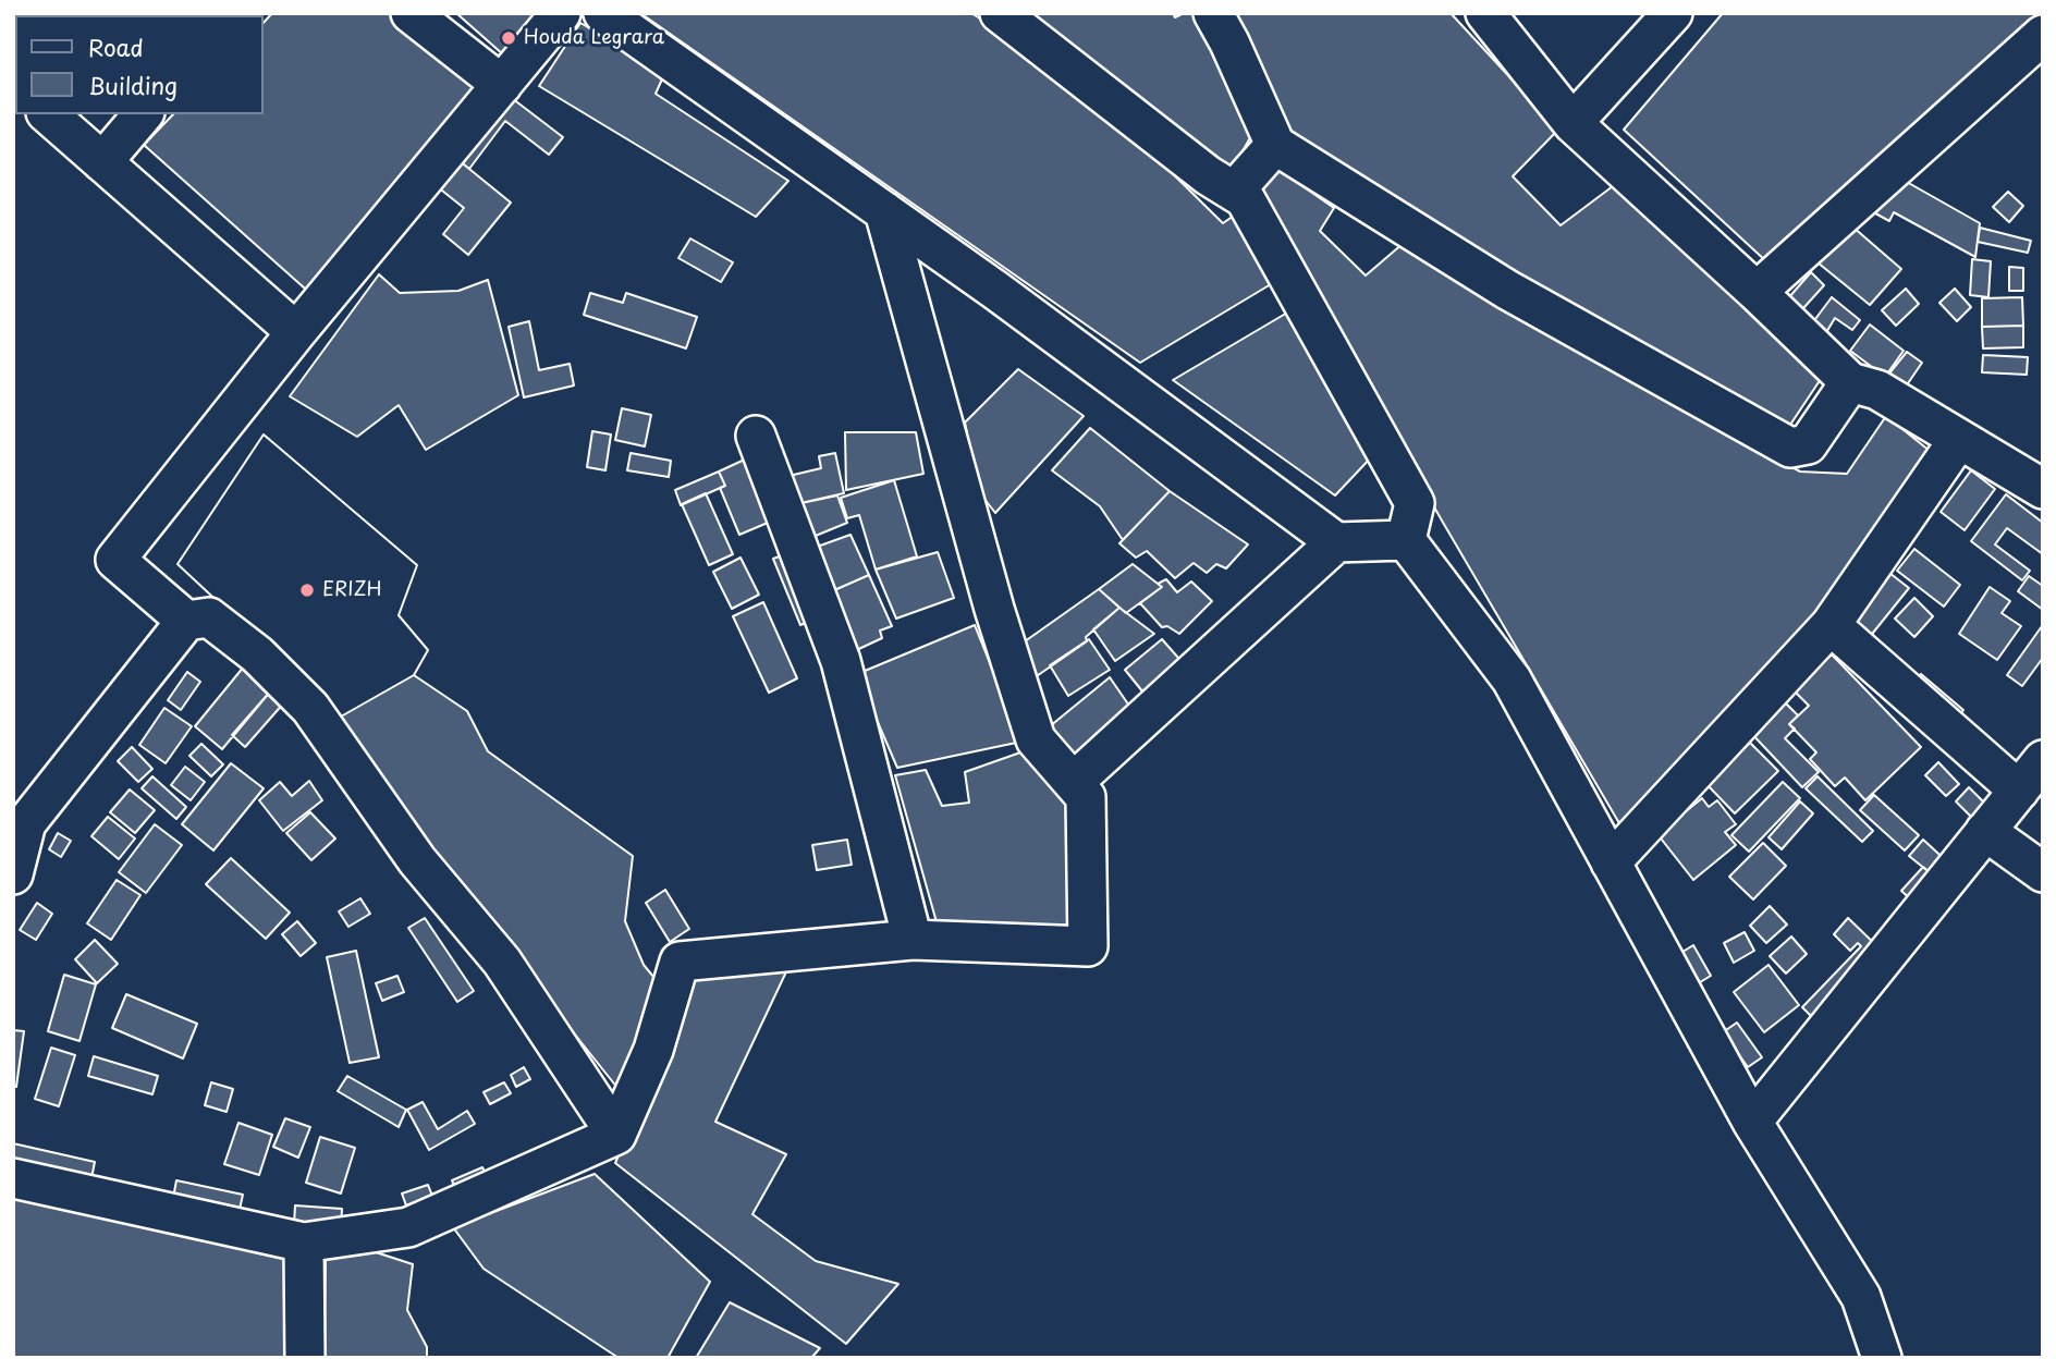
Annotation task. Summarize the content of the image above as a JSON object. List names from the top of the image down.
{
  "places": ["Houda Legrara", "ERIZH"],
  "legend": ["Road", "Building"]
}
